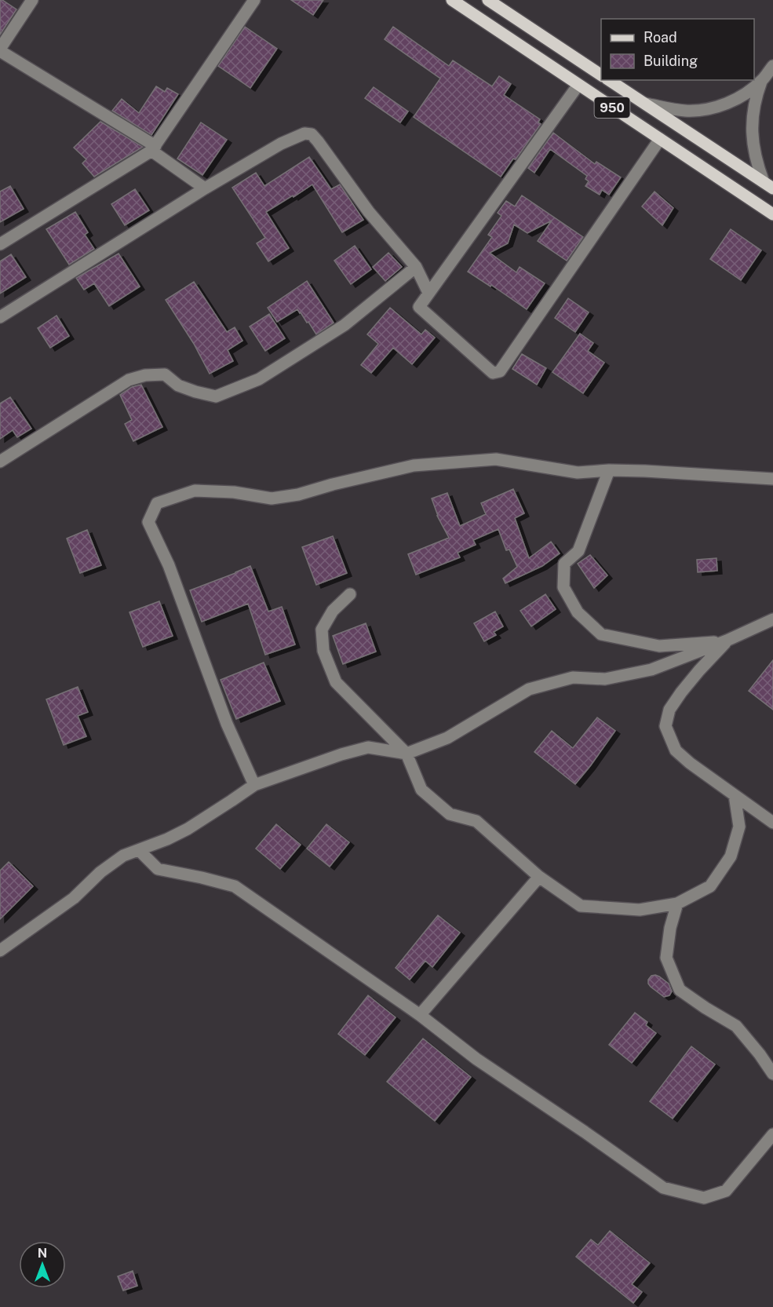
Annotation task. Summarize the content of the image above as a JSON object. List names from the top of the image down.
{
  "streets": {
    "main road": ["950"]
  },
  "legend": ["Road", "Building"],
  "north": "top"
}
